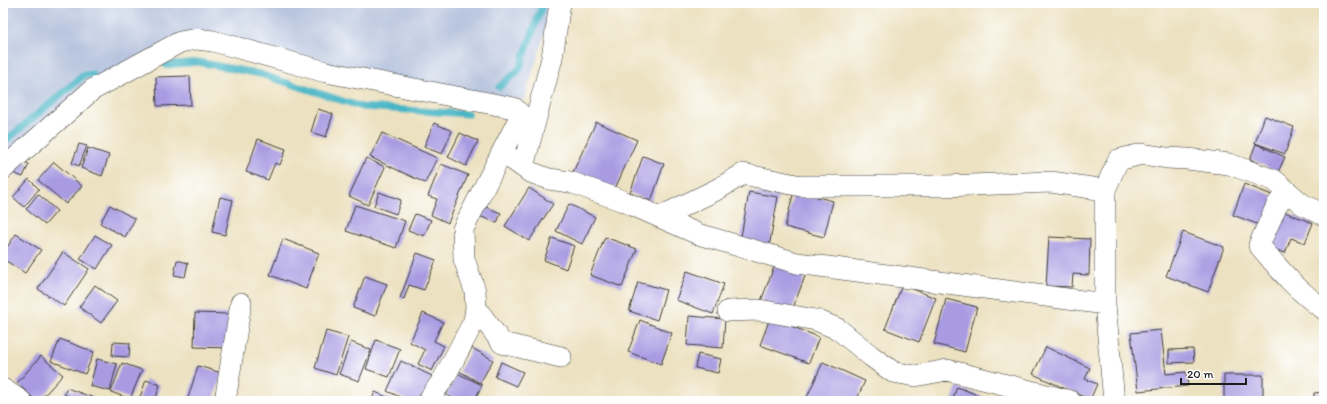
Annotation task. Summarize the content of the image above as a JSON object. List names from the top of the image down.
{
  "scale_bar": "20 m"
}
